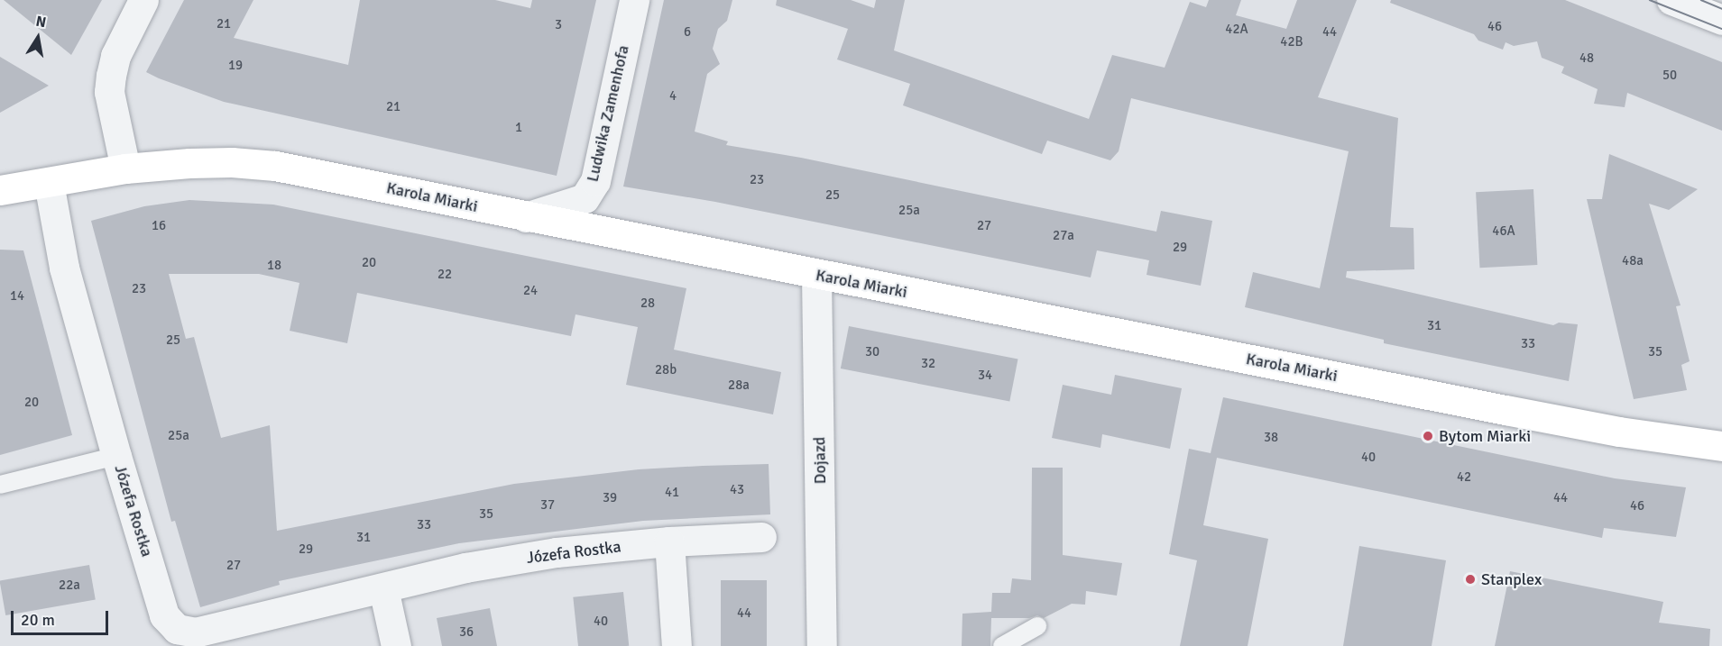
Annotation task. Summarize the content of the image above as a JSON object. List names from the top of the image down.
{
  "streets": {
    "main road": ["Karola Miarki"],
    "street": ["Ludwika Zamenhofa", "Dojazd", "Józefa Rostka"]
  },
  "crossings": [
    ["Ludwika Zamenhofa", "Karola Miarki"],
    ["Karola Miarki", "Dojazd"],
    ["Karola Miarki", "Józefa Rostka"]
  ],
  "places": ["Bytom Miarki", "Stanplex"],
  "house_numbers": [
    "21",
    "3",
    "46",
    "42A",
    "6",
    "44",
    "42B",
    "48",
    "19",
    "50",
    "4",
    "21",
    "1",
    "23",
    "25",
    "25a",
    "16",
    "27",
    "46A",
    "27a",
    "29",
    "48a",
    "20",
    "18",
    "22",
    "23",
    "24",
    "14",
    "28",
    "31",
    "25",
    "33",
    "30",
    "35",
    "32",
    "28b",
    "34",
    "28a",
    "20",
    "25a",
    "38",
    "40",
    "42",
    "43",
    "41",
    "39",
    "44",
    "37",
    "46",
    "35",
    "33",
    "31",
    "29",
    "27",
    "22a",
    "44",
    "40",
    "36"
  ],
  "scale_bar": "20 m",
  "north": "top"
}
